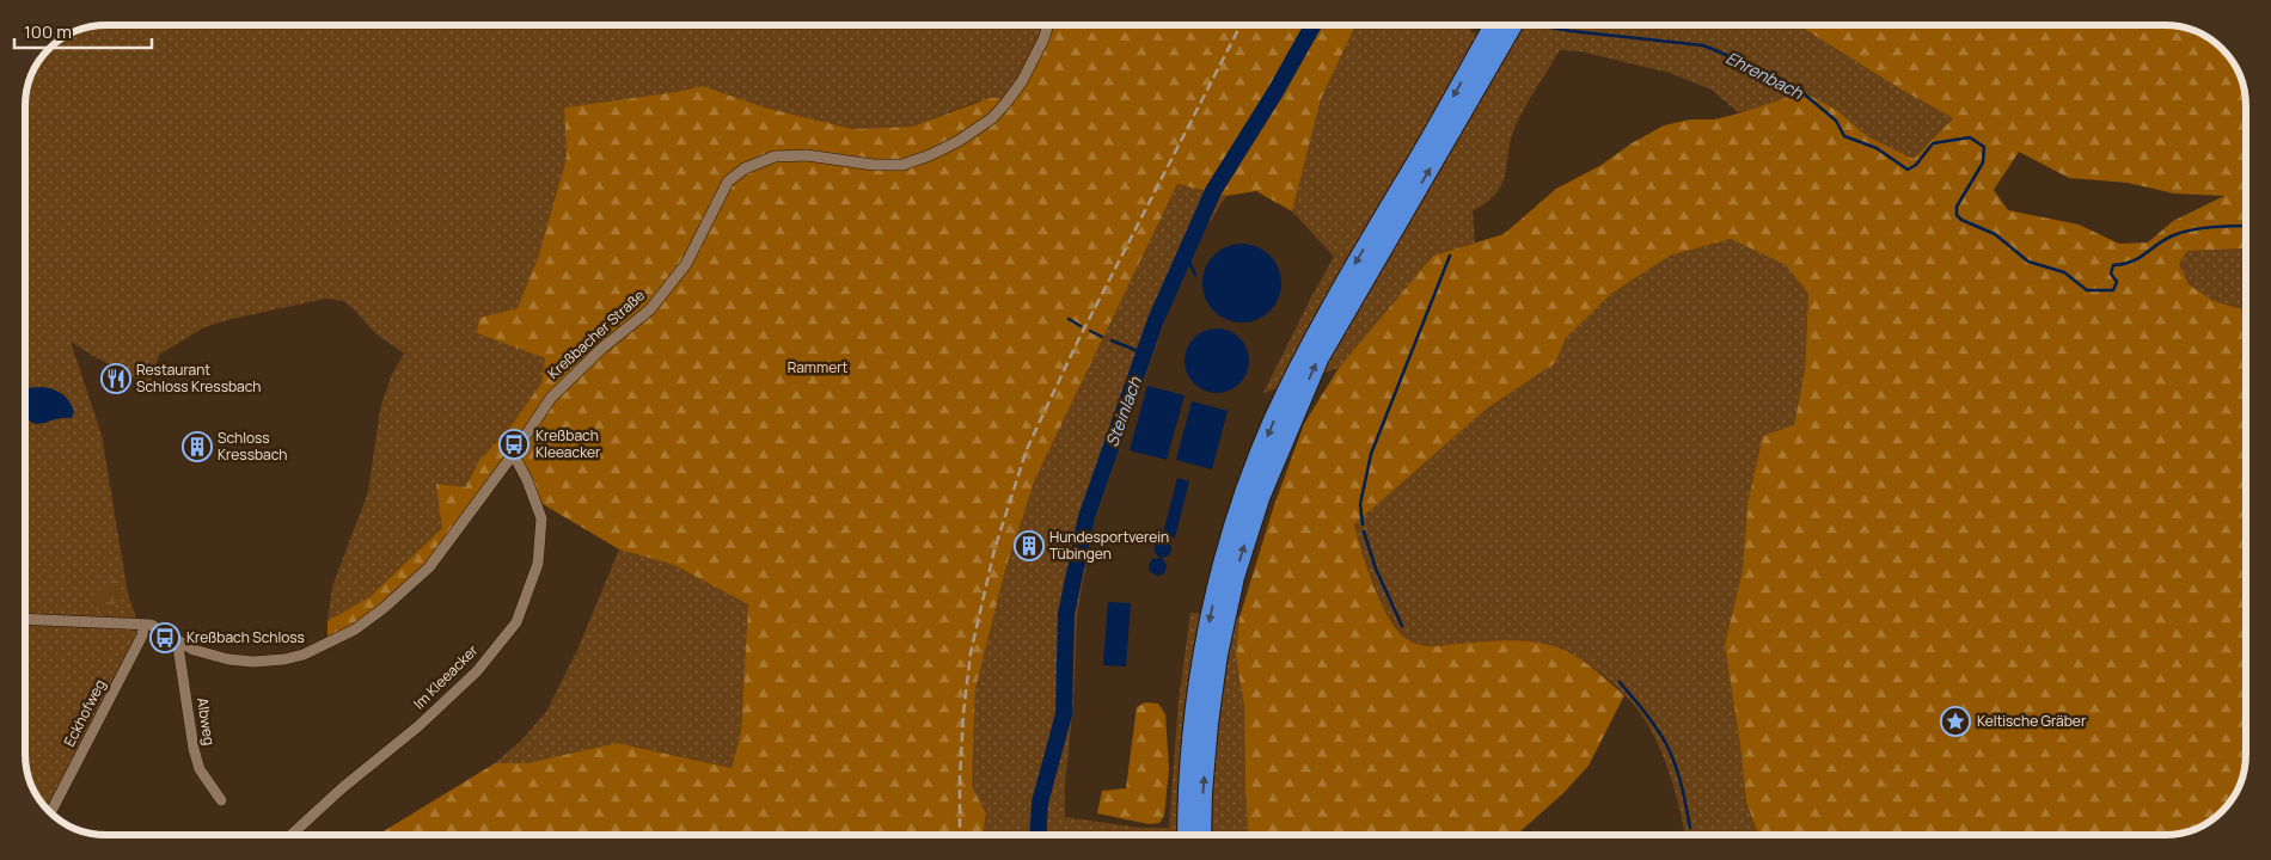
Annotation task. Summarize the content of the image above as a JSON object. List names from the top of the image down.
{
  "streets": {
    "street": [
      "Kreßbacher Straße",
      "Im Kleeacker",
      "Eckhofweg",
      "Albweg"
    ]
  },
  "crossings": [
    ["Kreßbacher Straße", "Im Kleeacker"],
    ["Kreßbacher Straße", "Eckhofweg"],
    ["Kreßbacher Straße", "Albweg"]
  ],
  "water": ["Ehrenbach", "Steinlach"],
  "parks": ["Rammert"],
  "places": {
    "restaurant": ["Restaurant Schloss Kressbach"],
    "bus stop": ["Kreßbach Kleeacker", "Kreßbach Schloss"],
    "building": ["Schloss Kressbach", "Hundesportverein Tübingen"],
    "place": ["Keltische Gräber"]
  },
  "scale_bar": "100 m"
}
